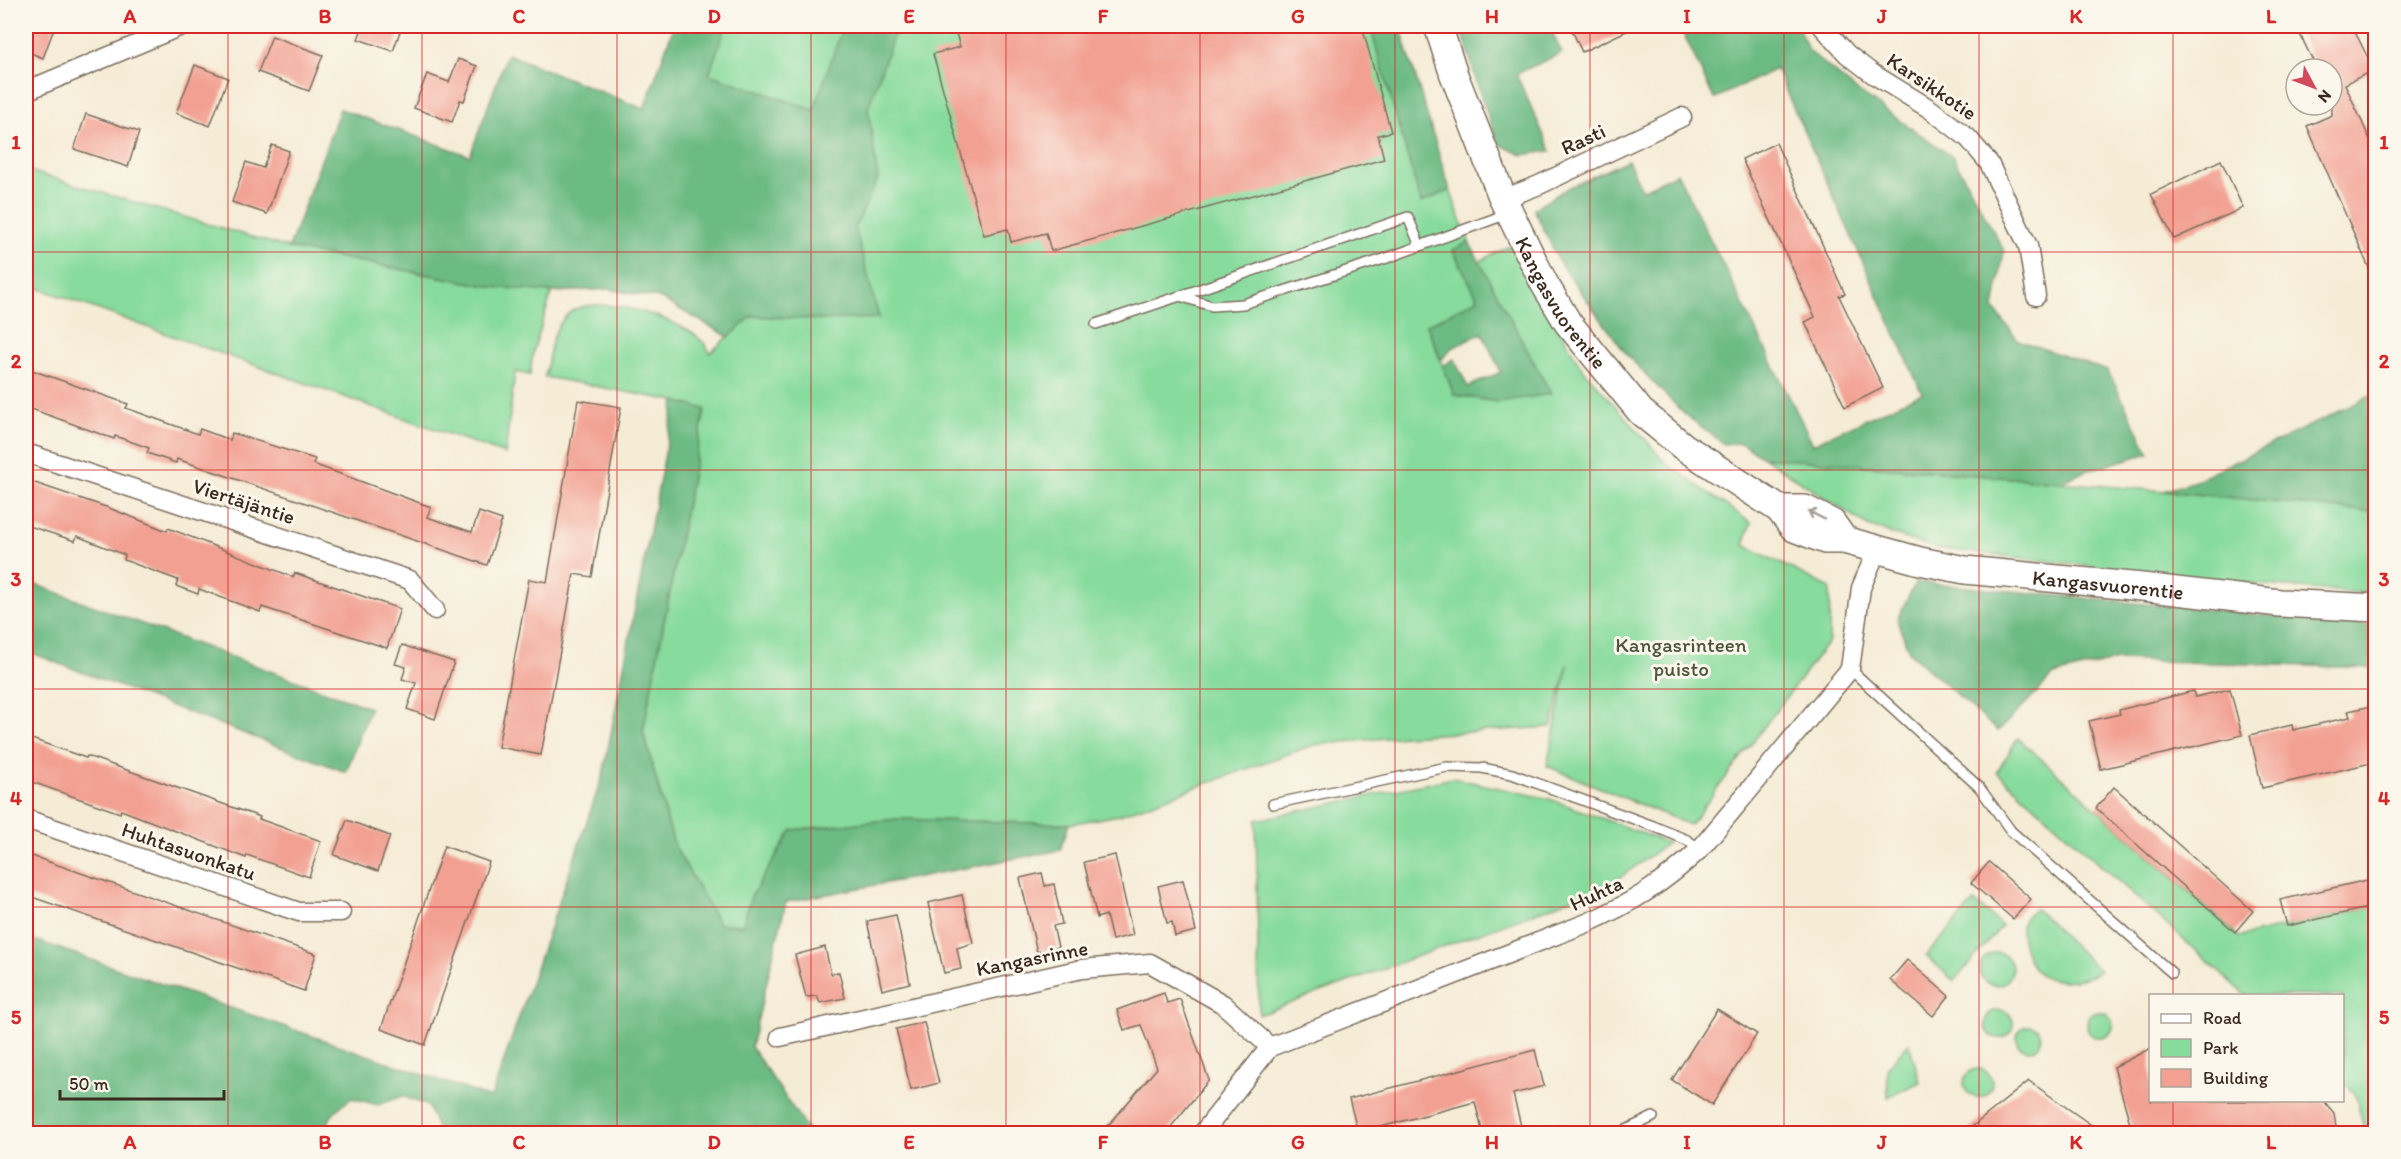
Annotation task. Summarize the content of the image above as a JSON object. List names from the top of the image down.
{
  "streets": {
    "main road": ["Kangasvuorentie"],
    "street": [
      "Karsikkotie",
      "Rasti",
      "Viertäjäntie",
      "Huhtasuonkatu",
      "Huhta",
      "Kangasrinne"
    ]
  },
  "crossings": [
    ["Rasti", "Kangasvuorentie"],
    ["Huhta", "Kangasrinne"]
  ],
  "parks": ["Kangasrinteen puisto"],
  "legend": ["Road", "Park", "Building"],
  "scale_bar": "50 m",
  "north": "bottom right",
  "grid": {
    "columns": [
      "A",
      "B",
      "C",
      "D",
      "E",
      "F",
      "G",
      "H",
      "I",
      "J",
      "K",
      "L"
    ],
    "rows": [
      "1",
      "2",
      "3",
      "4",
      "5"
    ]
  }
}
